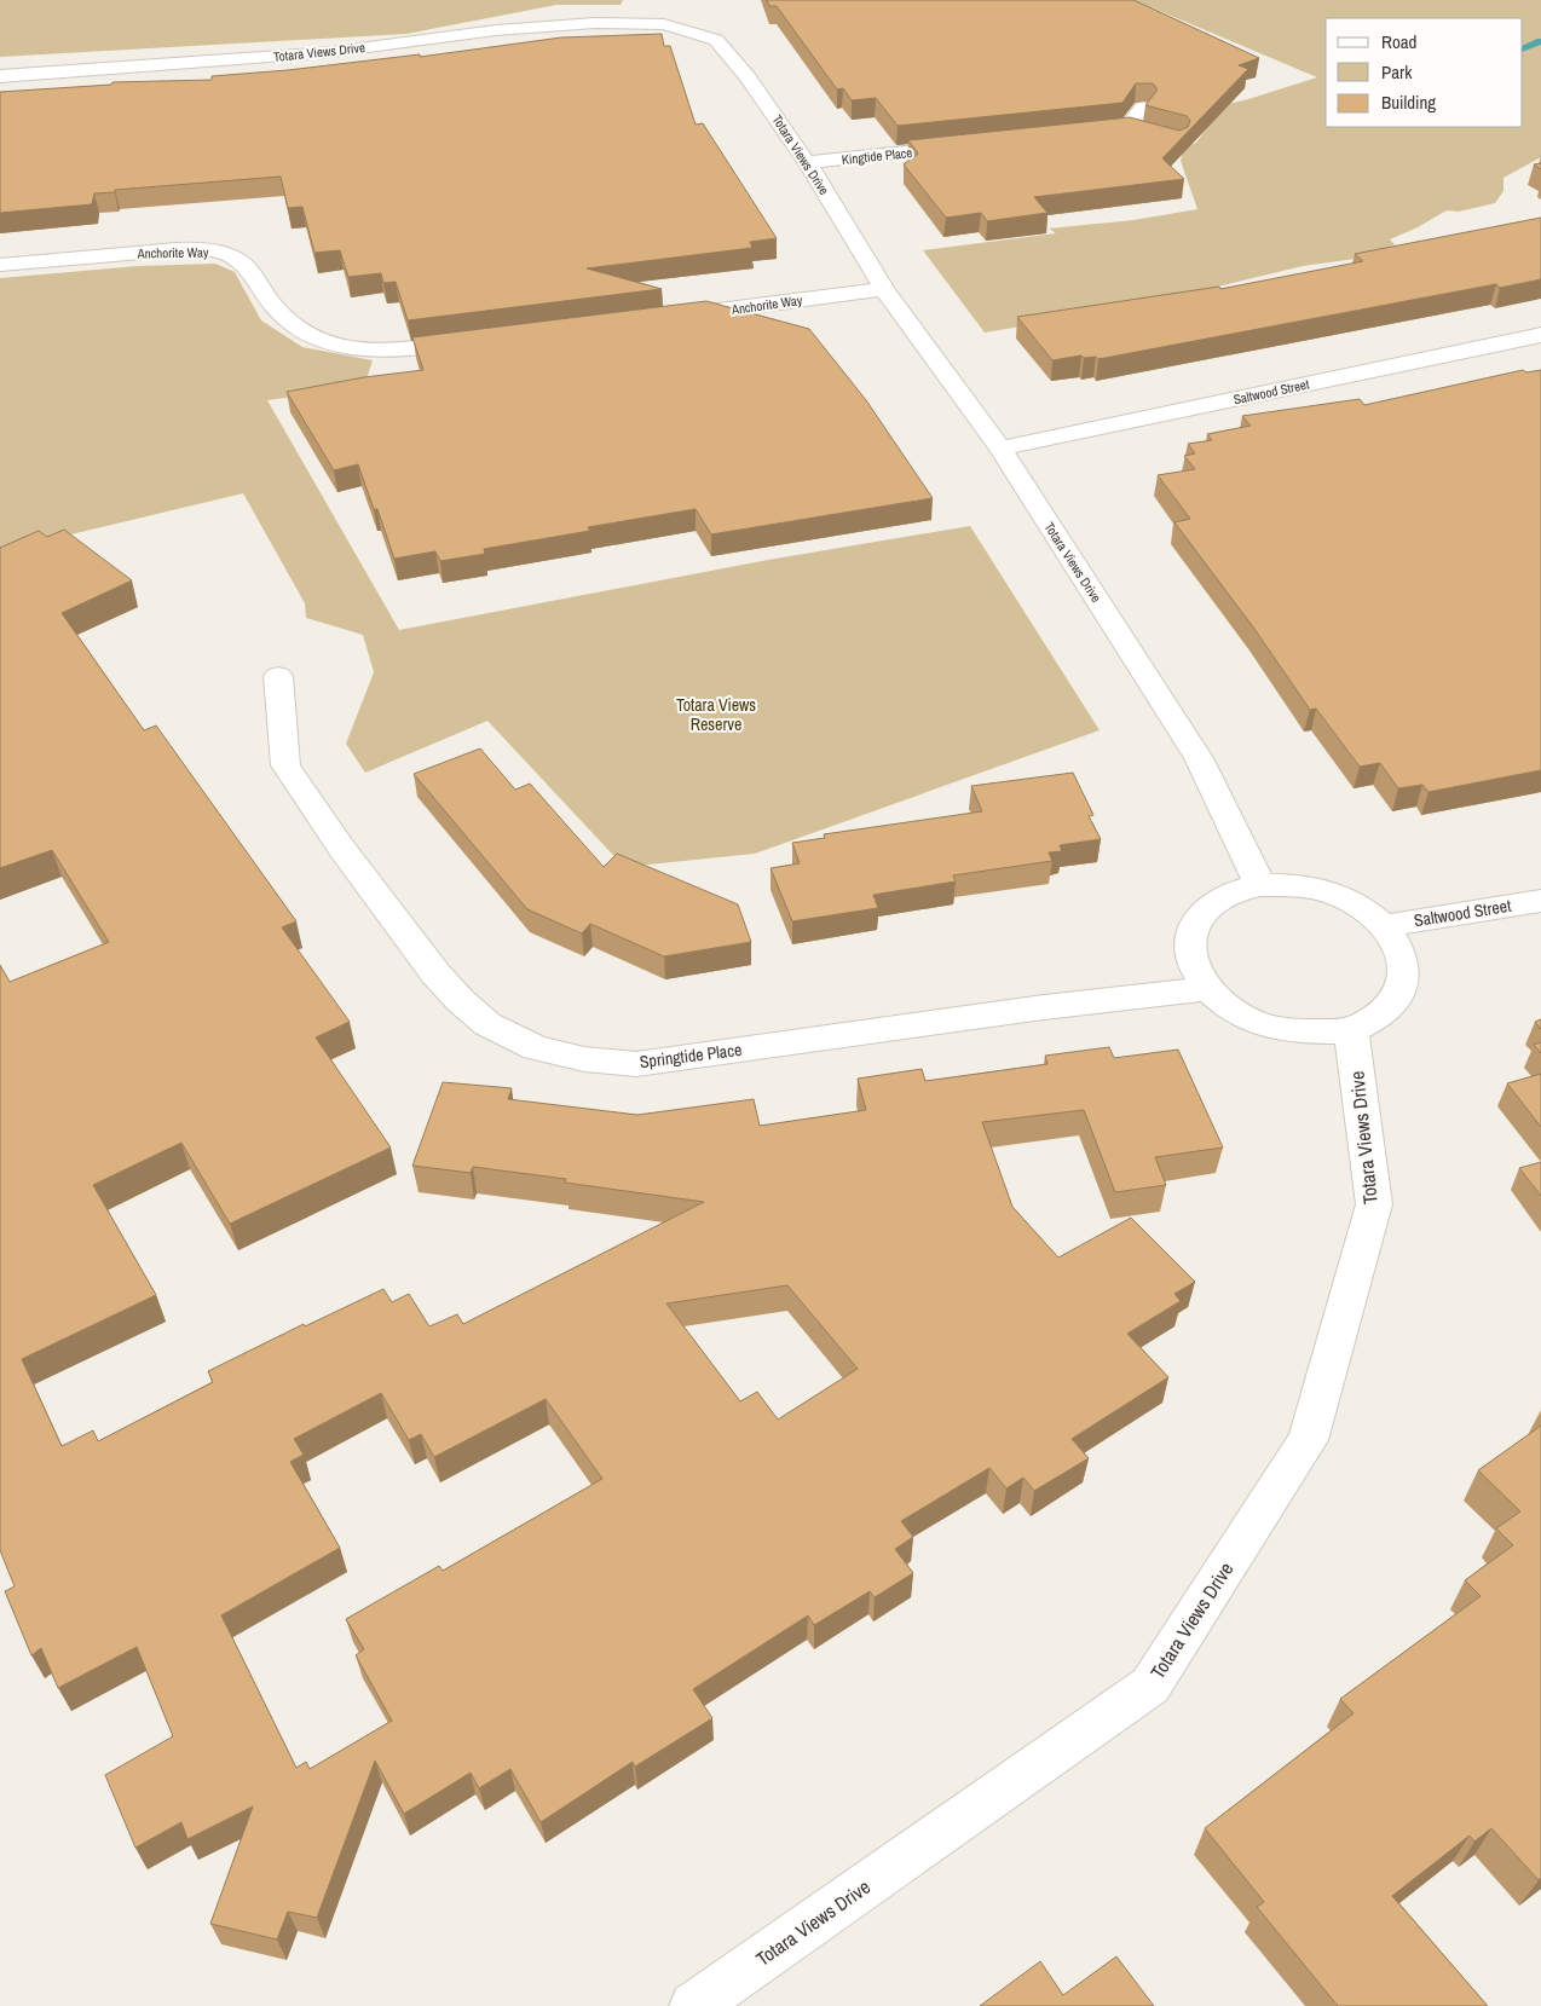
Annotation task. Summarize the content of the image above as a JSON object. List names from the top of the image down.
{
  "streets": {
    "street": [
      "Totara Views Drive",
      "Kingtide Place",
      "Anchorite Way",
      "Saltwood Street",
      "Springtide Place"
    ]
  },
  "crossings": [
    ["Totara Views Drive", "Kingtide Place"],
    ["Totara Views Drive", "Anchorite Way"],
    ["Totara Views Drive", "Saltwood Street"],
    ["Totara Views Drive", "Springtide Place"],
    ["Saltwood Street", "Springtide Place"]
  ],
  "parks": ["Totara Views Reserve"],
  "legend": ["Road", "Park", "Building"]
}
